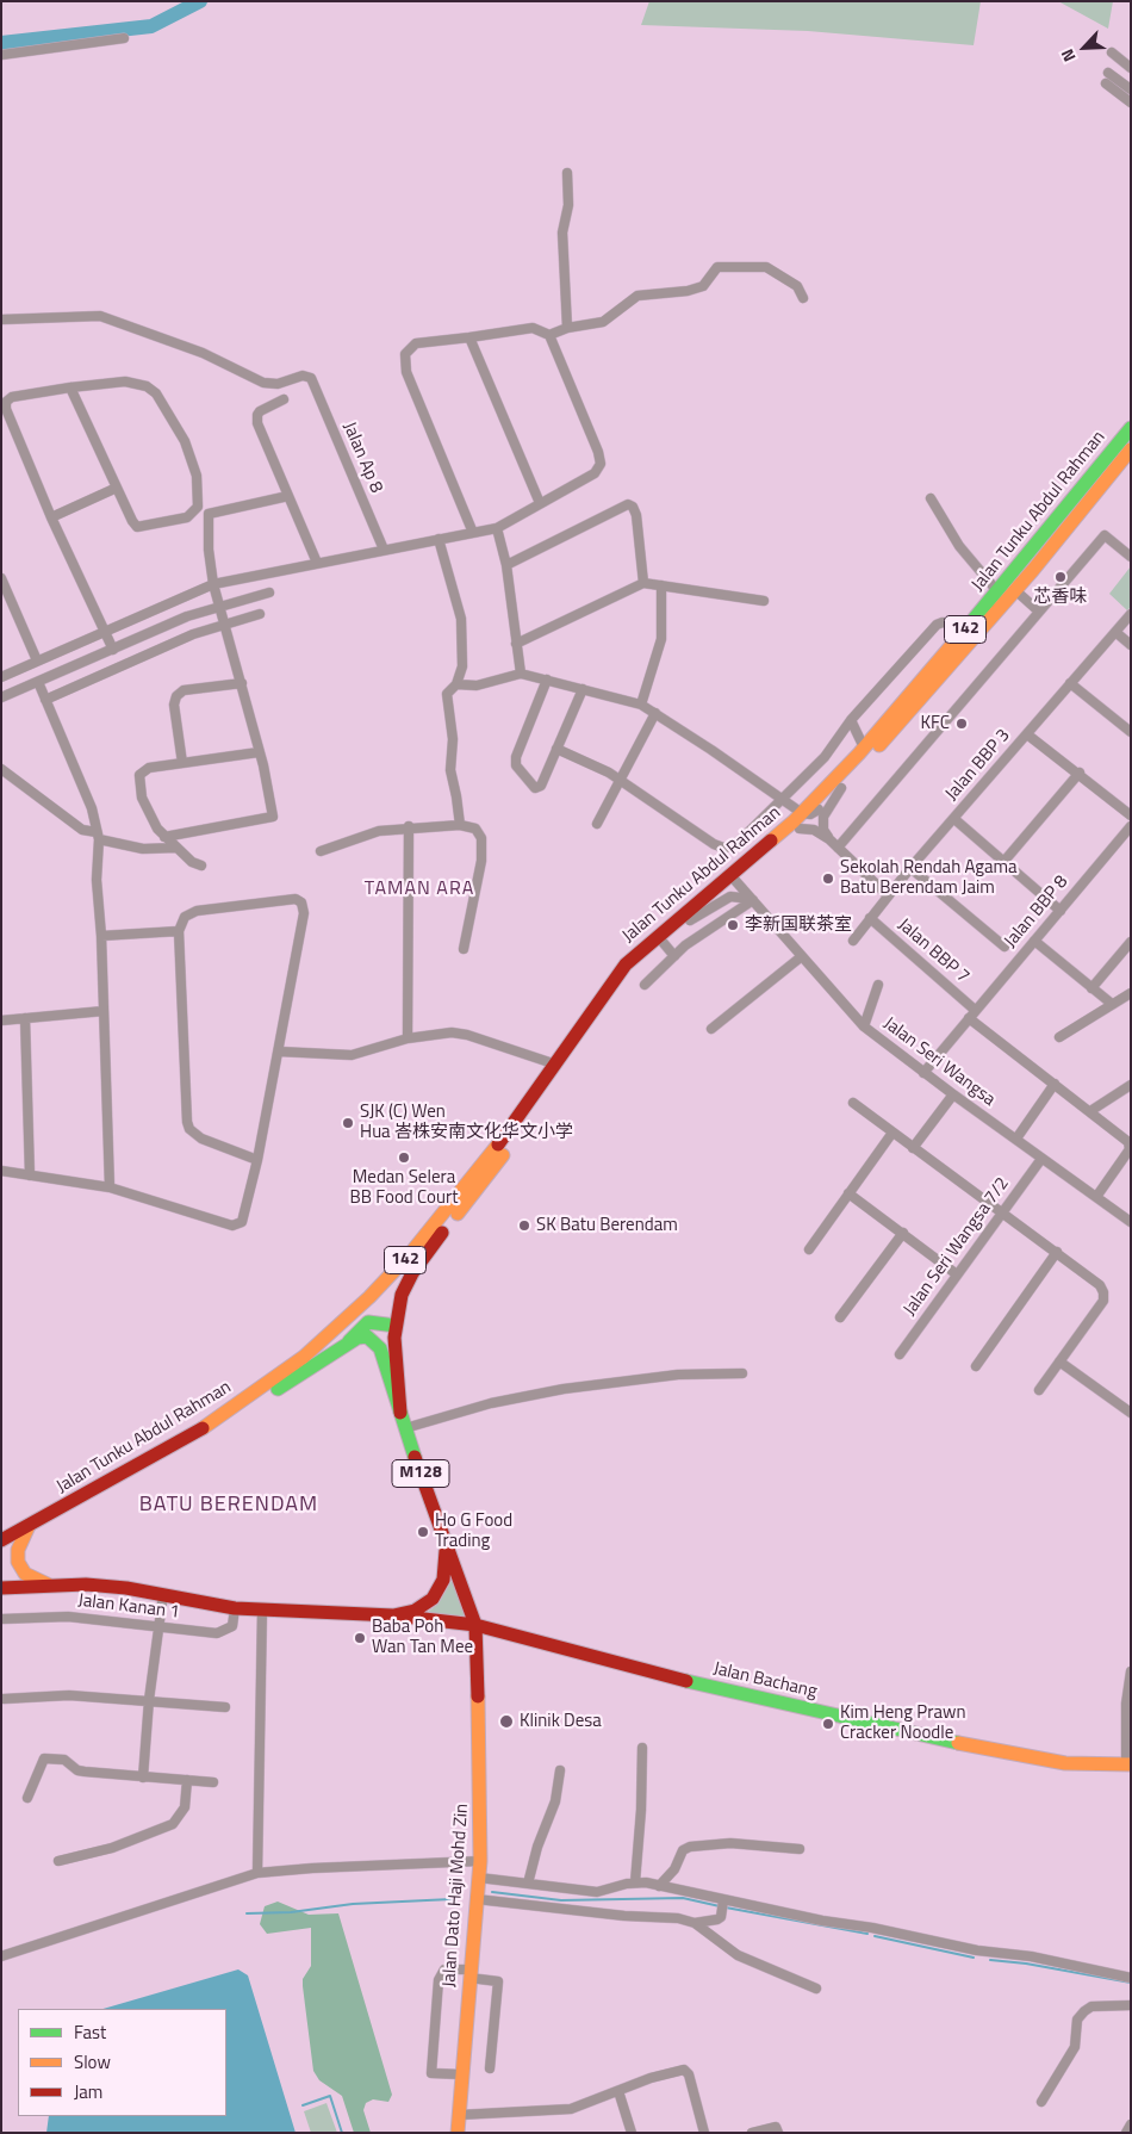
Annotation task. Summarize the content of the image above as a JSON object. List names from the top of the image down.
{
  "streets": {
    "main road": [
      "Jalan Tunku Abdul Rahman",
      "142",
      "M128",
      "Jalan Bachang",
      "Jalan Dato Haji Mohd Zin"
    ],
    "street": [
      "Jalan Ap 8",
      "Jalan BBP 3",
      "Jalan BBP 8",
      "Jalan BBP 7",
      "Jalan Seri Wangsa",
      "Jalan Seri Wangsa 7/2",
      "Jalan Kanan 1"
    ]
  },
  "crossings": [
    ["Jalan Tunku Abdul Rahman", "Jalan Seri Wangsa"],
    ["Jalan Tunku Abdul Rahman", "M128"],
    ["Jalan BBP 3", "Jalan BBP 7"],
    ["Jalan BBP 8", "Jalan BBP 7"],
    ["Jalan BBP 8", "Jalan Seri Wangsa"],
    ["Jalan Seri Wangsa", "Jalan Seri Wangsa 7/2"],
    ["M128", "Jalan Bachang"],
    ["M128", "Jalan Dato Haji Mohd Zin"],
    ["Jalan Bachang", "Jalan Dato Haji Mohd Zin"]
  ],
  "districts": ["TAMAN ARA", "BATU BERENDAM"],
  "places": [
    "芯香味",
    "KFC",
    "Sekolah Rendah Agama Batu Berendam Jaim",
    "李新国联茶室",
    "SJK (C) Wen Hua 峇株安南文化华文小学",
    "Medan Selera BB Food Court",
    "SK Batu Berendam",
    "Ho G Food Trading",
    "Baba Poh Wan Tan Mee",
    "Klinik Desa",
    "Kim Heng Prawn Cracker Noodle"
  ],
  "legend": ["Fast", "Slow", "Jam"],
  "north": "bottom left"
}
